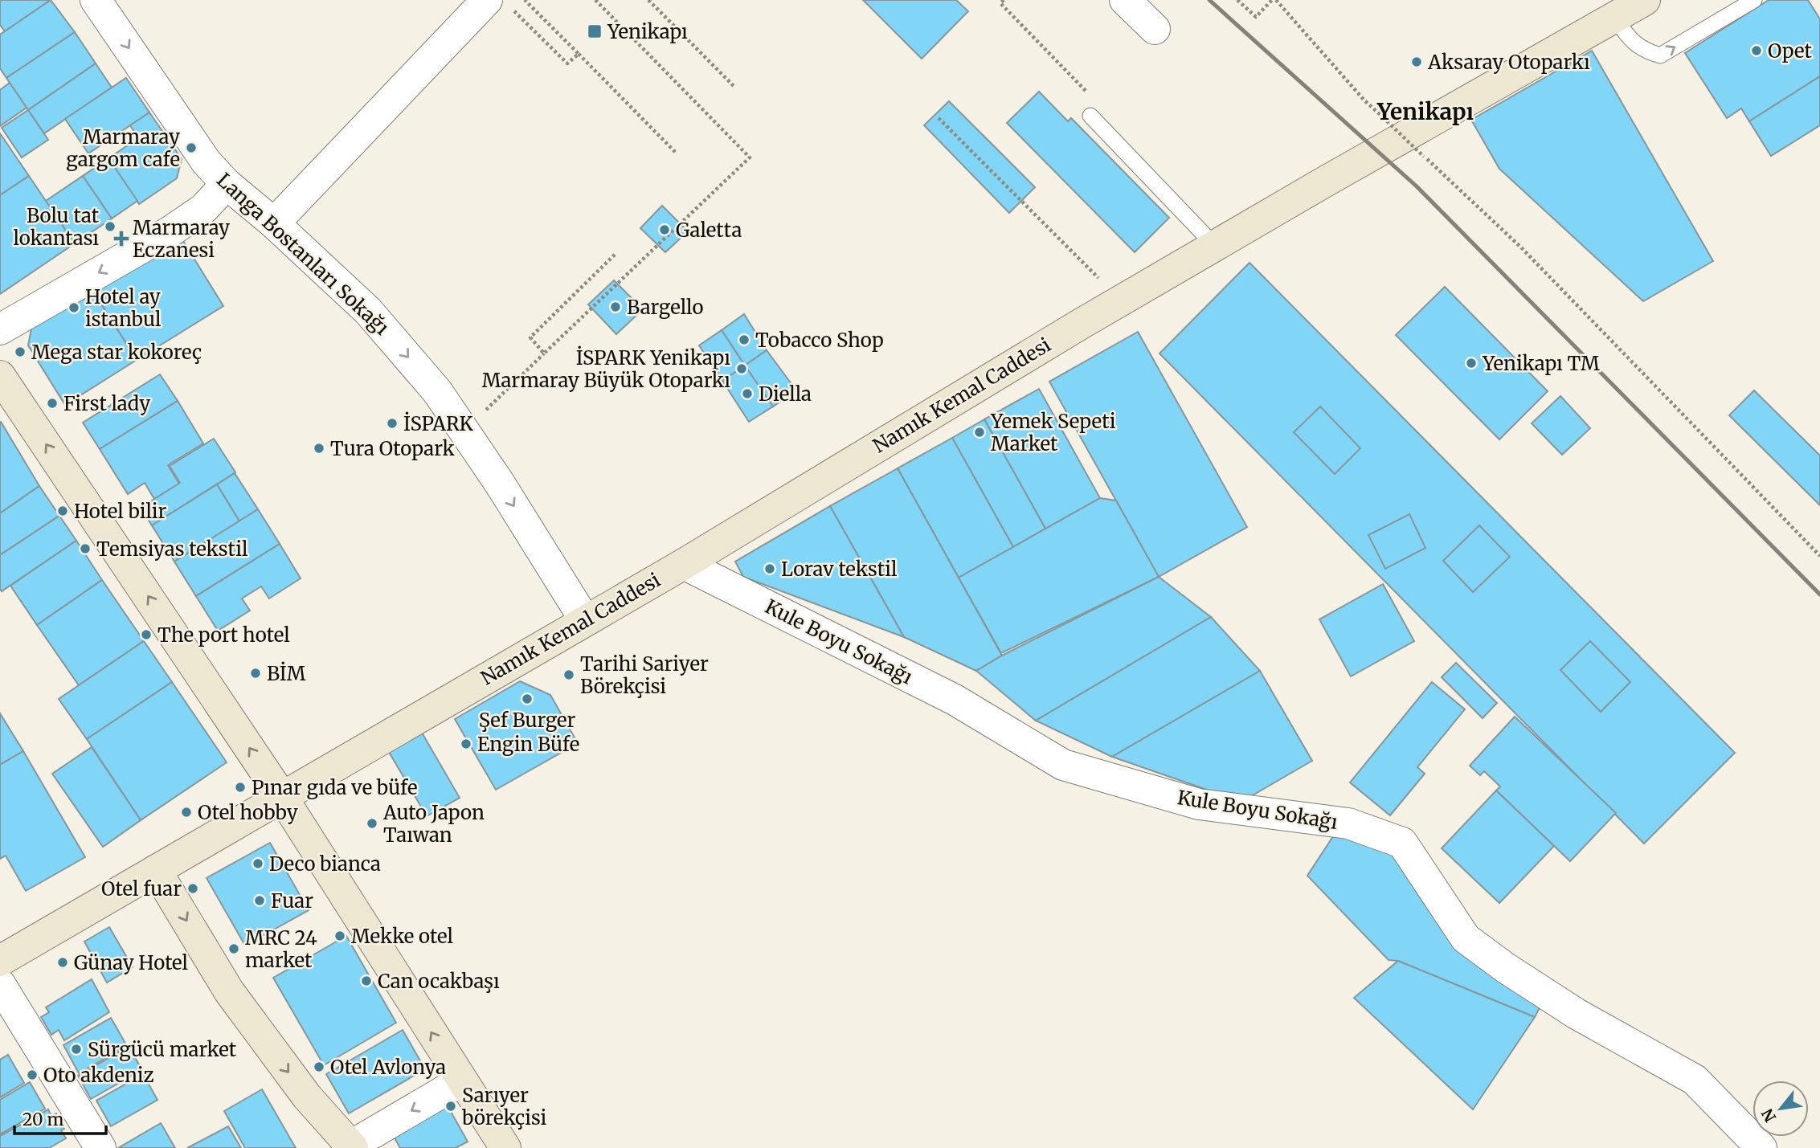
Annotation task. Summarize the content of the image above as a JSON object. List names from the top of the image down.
{
  "streets": {
    "main road": ["Namık Kemal Caddesi"],
    "street": ["Langa Bostanları Sokağı", "Kule Boyu Sokağı"]
  },
  "crossings": [
    ["Langa Bostanları Sokağı", "Namık Kemal Caddesi"],
    ["Namık Kemal Caddesi", "Kule Boyu Sokağı"]
  ],
  "one_way": ["Langa Bostanları Sokağı"],
  "districts": ["Yenikapı"],
  "places": {
    "transit": ["Yenikapı"],
    "other": [
      "Opet",
      "Aksaray Otoparkı",
      "Marmaray gargom cafe",
      "Bolu tat lokantası",
      "Galetta",
      "Bargello",
      "Hotel ay istanbul",
      "Tobacco Shop",
      "Mega star kokoreç",
      "Yenikapı TM",
      "İSPARK Yenikapı Marmaray Büyük Otoparkı",
      "Diella",
      "First lady",
      "İSPARK",
      "Yemek Sepeti Market",
      "Tura Otopark",
      "Hotel bilir",
      "Temsiyas tekstil",
      "Lorav tekstil",
      "The port hotel",
      "BİM",
      "Tarihi Sariyer Börekçisi",
      "Şef Burger",
      "Engin Büfe",
      "Pınar gıda ve büfe",
      "Otel hobby",
      "Auto Japon Taıwan",
      "Deco bianca",
      "Otel fuar",
      "Fuar",
      "Mekke otel",
      "MRC 24 market",
      "Günay Hotel",
      "Can ocakbaşı",
      "Sürgücü market",
      "Otel Avlonya",
      "Oto akdeniz",
      "Sarıyer börekçisi"
    ],
    "health": ["Marmaray Eczanesi"]
  },
  "scale_bar": "20 m",
  "north": "bottom left"
}
